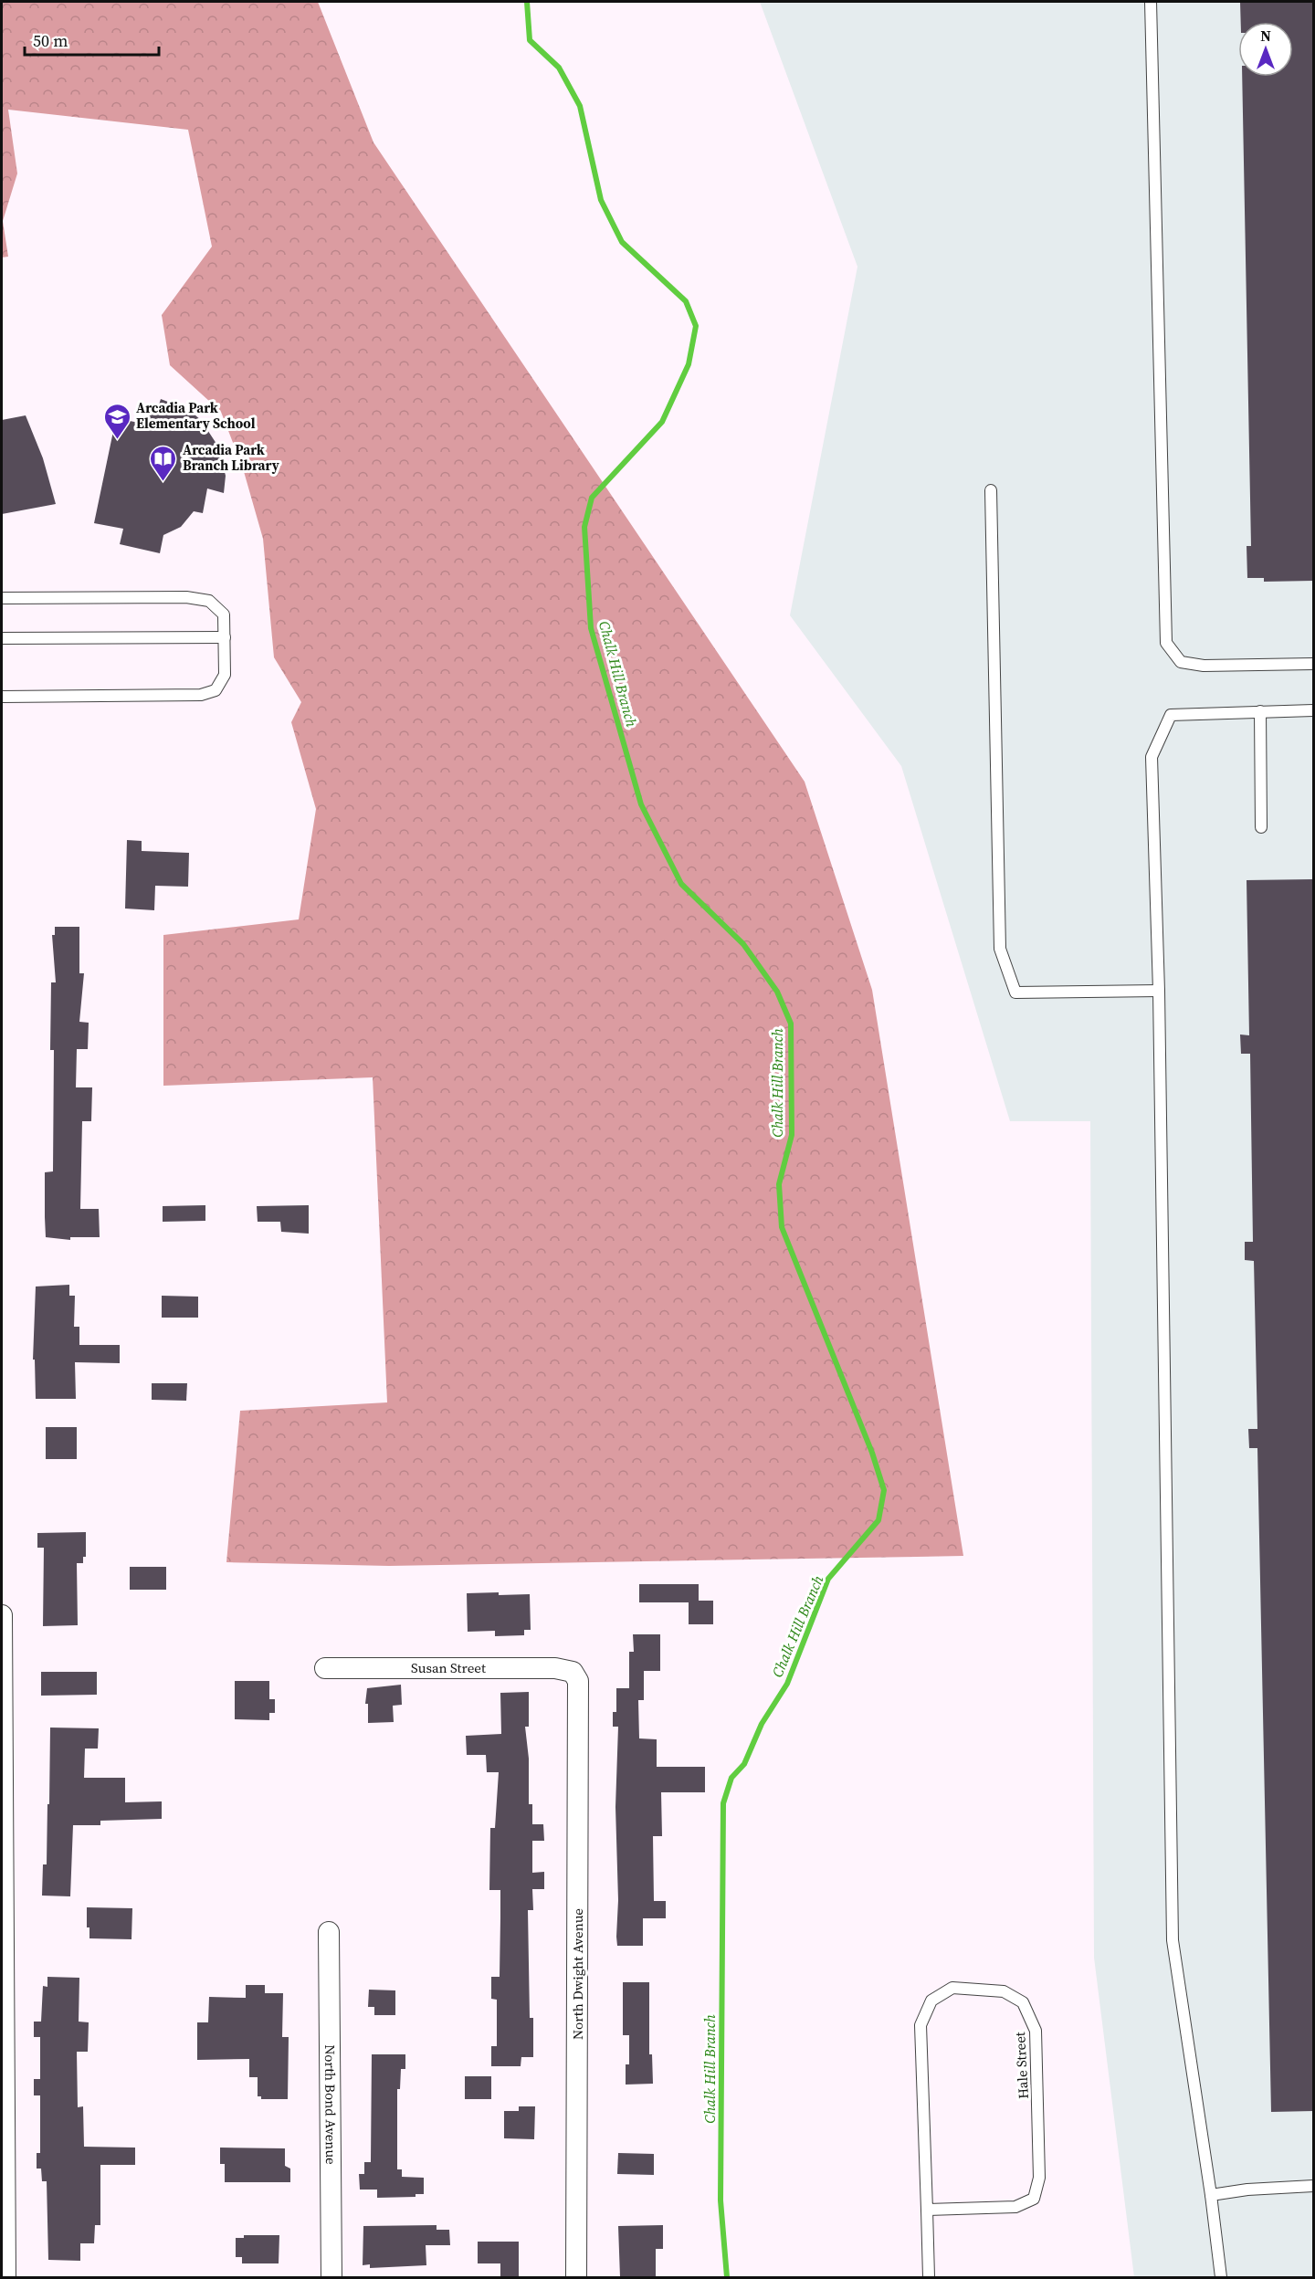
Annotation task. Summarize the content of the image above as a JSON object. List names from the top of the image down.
{
  "streets": {
    "street": ["Susan Street", "North Dwight Avenue", "North Bond Avenue"],
    "lane": ["Hale Street"]
  },
  "crossings": [
    ["Susan Street", "North Dwight Avenue"]
  ],
  "water": ["Chalk Hill Branch"],
  "places": {
    "school or university": ["Arcadia Park Elementary School"],
    "library": ["Arcadia Park Branch Library"]
  },
  "scale_bar": "50 m",
  "north": "top"
}
